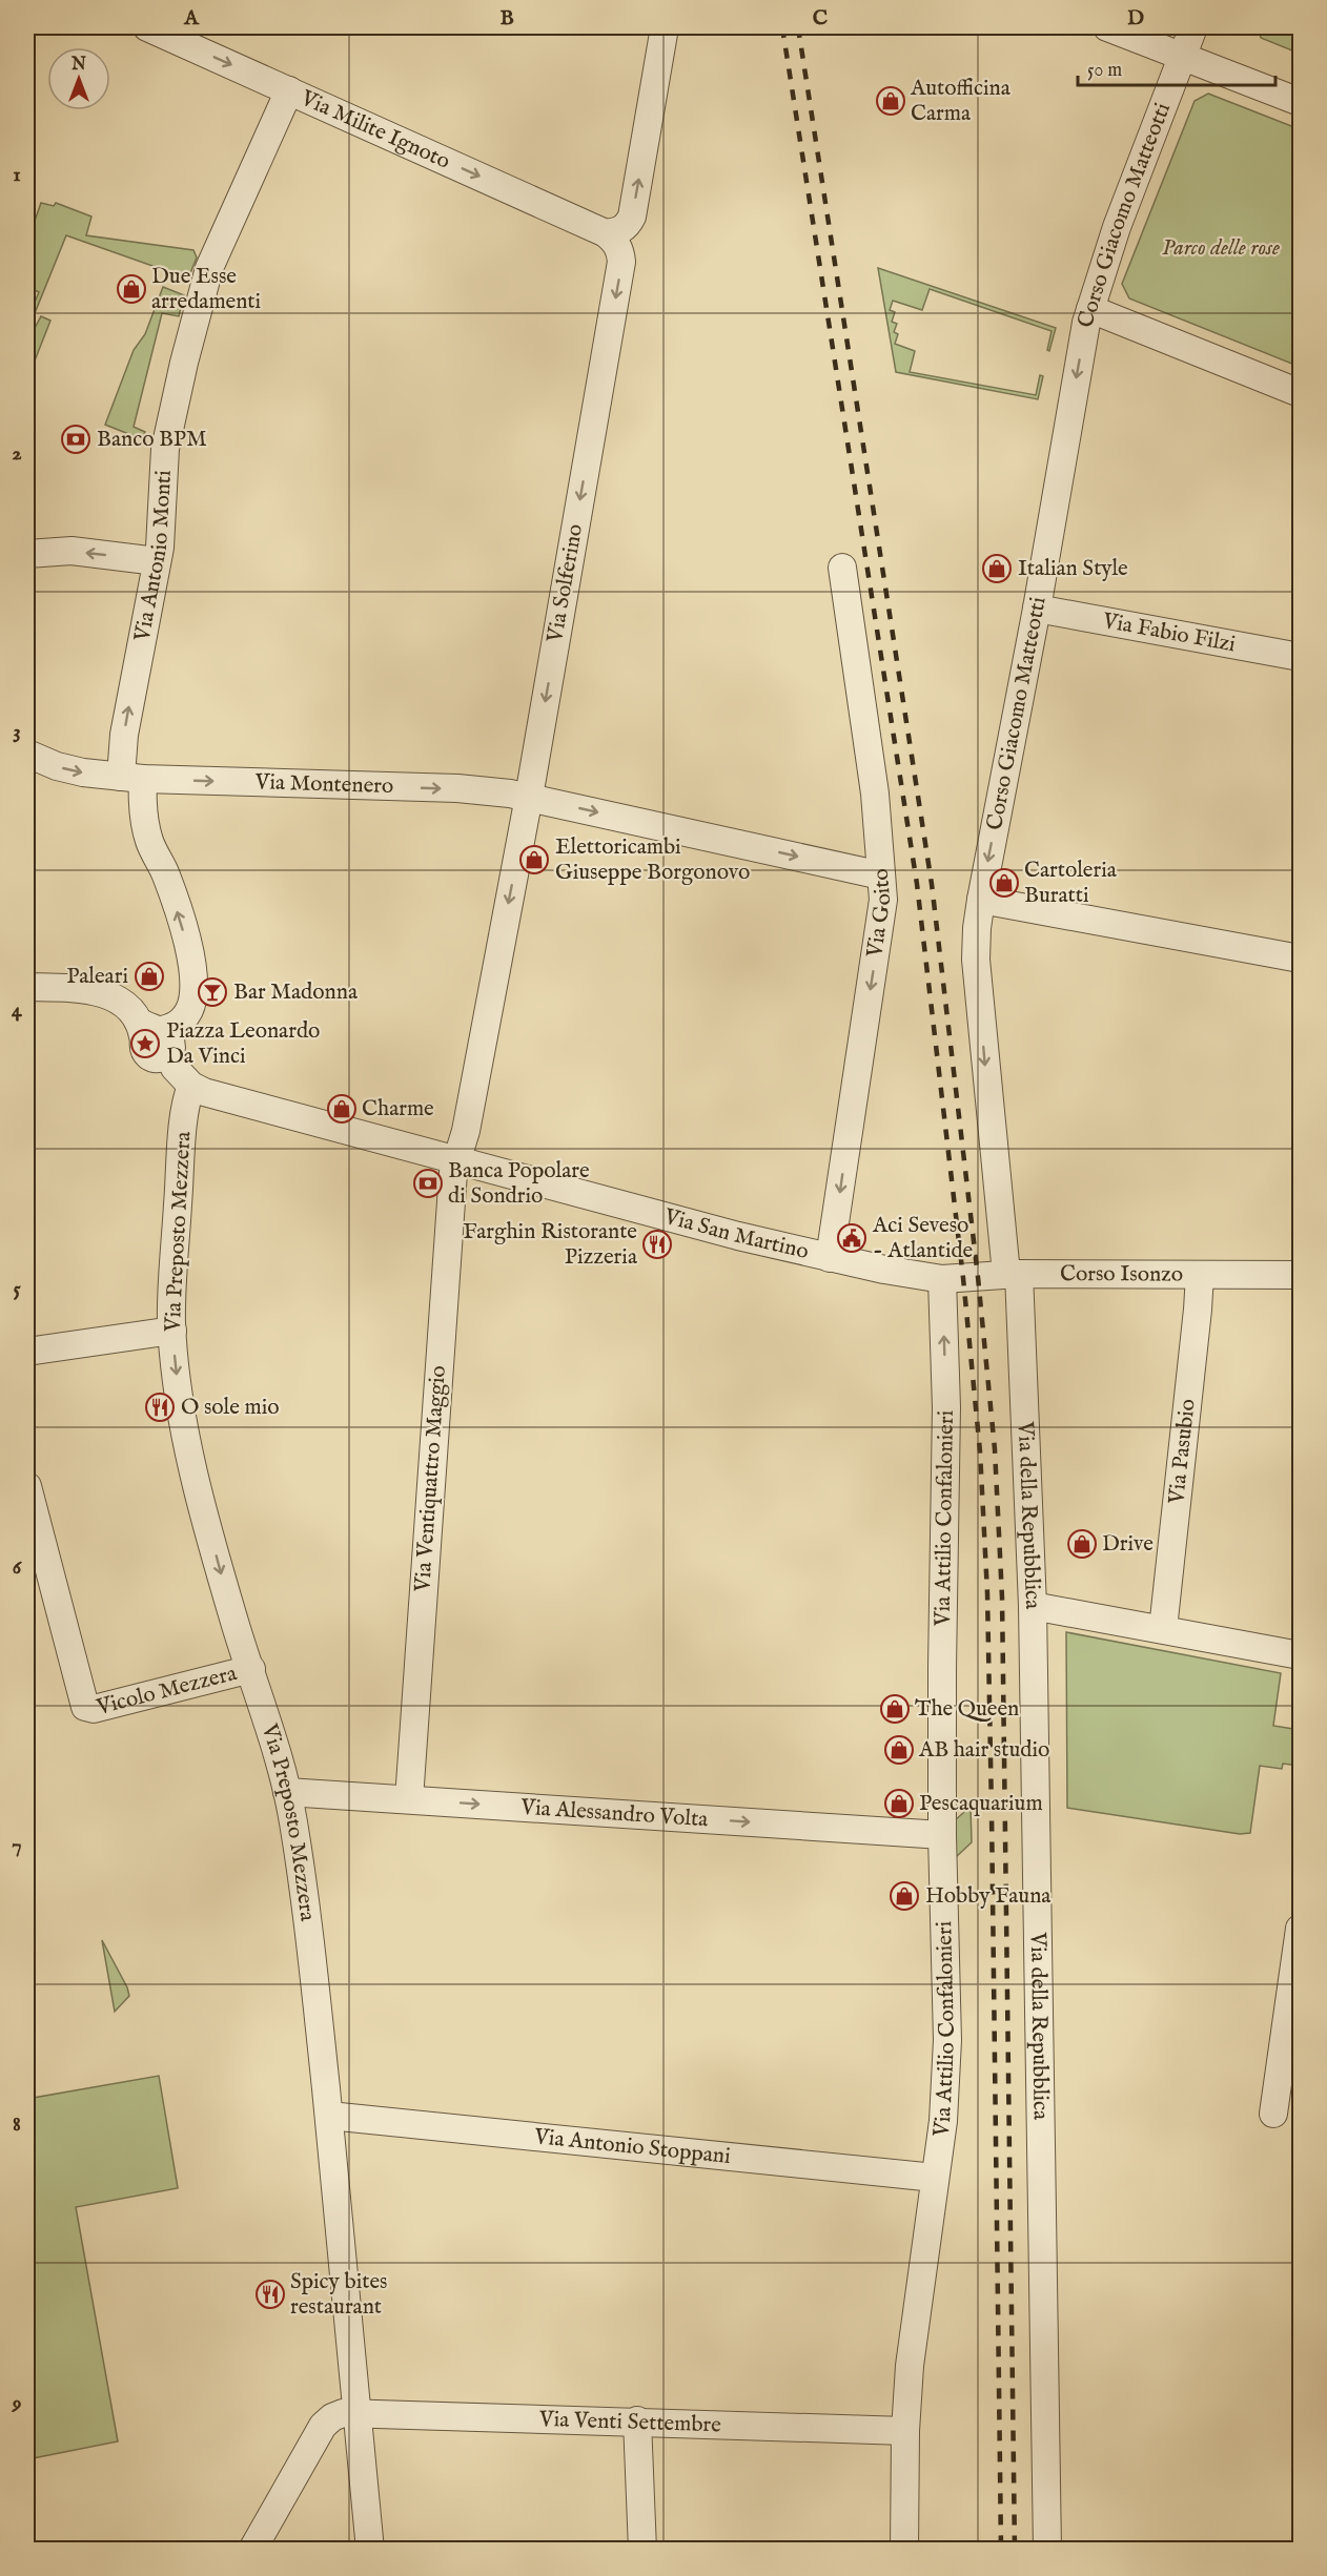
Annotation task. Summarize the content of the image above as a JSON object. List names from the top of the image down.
{
  "streets": {
    "street": [
      "Via Milite Ignoto",
      "Corso Giacomo Matteotti",
      "Via Antonio Monti",
      "Via Solferino",
      "Via Fabio Filzi",
      "Via Montenero",
      "Via Goito",
      "Via Preposto Mezzera",
      "Via San Martino",
      "Corso Isonzo",
      "Via Pasubio",
      "Via Ventiquattro Maggio",
      "Via della Repubblica",
      "Via Attilio Confalonieri",
      "Vicolo Mezzera",
      "Via Alessandro Volta",
      "Via Antonio Stoppani",
      "Via Venti Settembre"
    ]
  },
  "crossings": [
    ["Via Milite Ignoto", "Via Antonio Monti"],
    ["Via Milite Ignoto", "Via Solferino"],
    ["Corso Giacomo Matteotti", "Via Fabio Filzi"],
    ["Corso Giacomo Matteotti", "Corso Isonzo"],
    ["Corso Giacomo Matteotti", "Via della Repubblica"],
    ["Via Antonio Monti", "Via Montenero"],
    ["Via Antonio Monti", "Via Preposto Mezzera"],
    ["Via Antonio Monti", "Via San Martino"],
    ["Via Solferino", "Via Montenero"],
    ["Via Solferino", "Via San Martino"],
    ["Via Solferino", "Via Ventiquattro Maggio"],
    ["Via Montenero", "Via Goito"],
    ["Via Goito", "Via San Martino"],
    ["Via Preposto Mezzera", "Via San Martino"],
    ["Via Preposto Mezzera", "Vicolo Mezzera"],
    ["Via Preposto Mezzera", "Via Alessandro Volta"],
    ["Via Preposto Mezzera", "Via Antonio Stoppani"],
    ["Via Preposto Mezzera", "Via Venti Settembre"],
    ["Via San Martino", "Corso Isonzo"],
    ["Via San Martino", "Via Ventiquattro Maggio"],
    ["Via San Martino", "Via Attilio Confalonieri"],
    ["Corso Isonzo", "Via Pasubio"],
    ["Corso Isonzo", "Via della Repubblica"],
    ["Corso Isonzo", "Via Attilio Confalonieri"],
    ["Via Ventiquattro Maggio", "Via Alessandro Volta"],
    ["Via Attilio Confalonieri", "Via Alessandro Volta"],
    ["Via Attilio Confalonieri", "Via Antonio Stoppani"],
    ["Via Attilio Confalonieri", "Via Venti Settembre"]
  ],
  "one_way": [
    "Via Milite Ignoto",
    "Corso Giacomo Matteotti",
    "Via Antonio Monti",
    "Via Solferino",
    "Via Montenero",
    "Via Goito",
    "Via Attilio Confalonieri",
    "Via Alessandro Volta"
  ],
  "parks": ["Parco delle rose"],
  "places": {
    "shop": [
      "Autofficina Carma",
      "Due Esse arredamenti",
      "Italian Style",
      "Elettoricambi Giuseppe Borgonovo",
      "Cartoleria Buratti",
      "Paleari",
      "Charme",
      "Drive",
      "The Queen",
      "AB hair studio",
      "Pescaquarium",
      "Hobby Fauna"
    ],
    "bank": ["Banco BPM", "Banca Popolare di Sondrio"],
    "bar": ["Bar Madonna"],
    "place": ["Piazza Leonardo Da Vinci"],
    "public building": ["Aci Seveso - Atlantide"],
    "restaurant": ["Farghin Ristorante Pizzeria", "O sole mio", "Spicy bites restaurant"]
  },
  "scale_bar": "50 m",
  "north": "top",
  "grid": {
    "columns": [
      "A",
      "B",
      "C",
      "D"
    ],
    "rows": [
      "1",
      "2",
      "3",
      "4",
      "5",
      "6",
      "7",
      "8",
      "9"
    ]
  }
}
